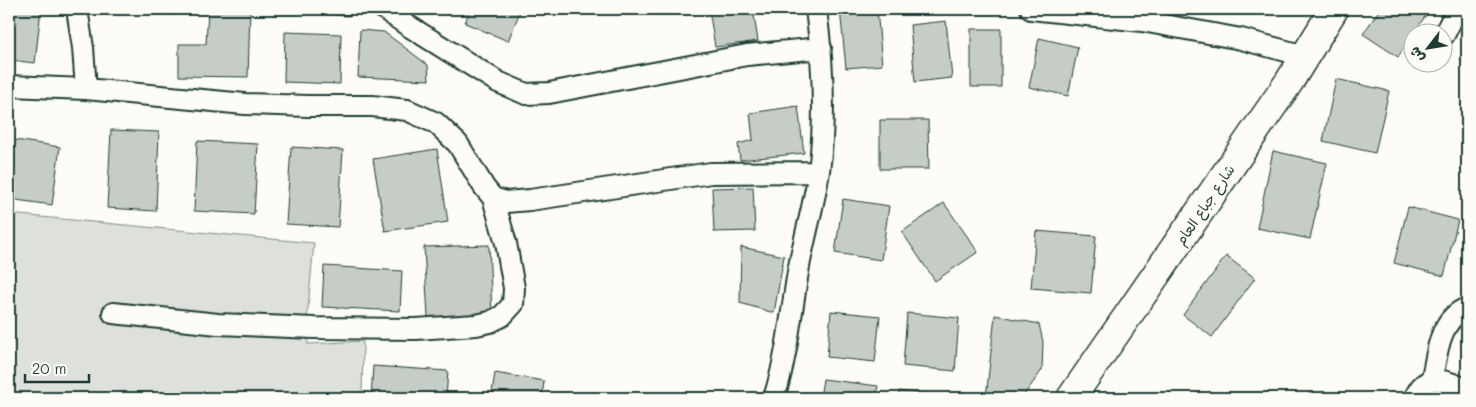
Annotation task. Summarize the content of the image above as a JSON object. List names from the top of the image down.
{
  "streets": {
    "main road": ["شارع جباع العام"]
  },
  "scale_bar": "20 m",
  "north": "bottom left"
}
